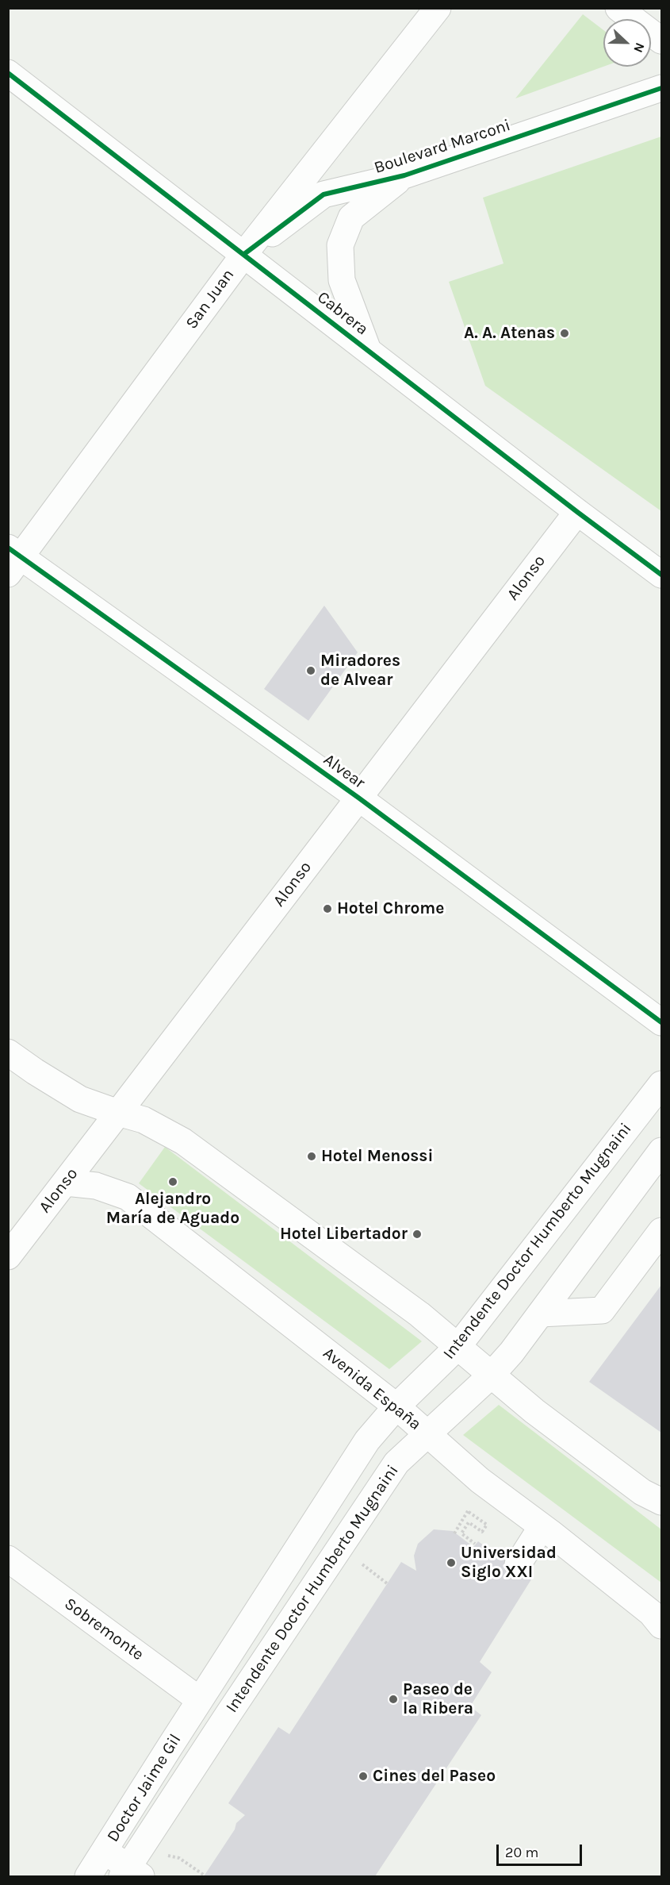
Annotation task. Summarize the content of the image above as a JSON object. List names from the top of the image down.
{
  "streets": {
    "main road": [
      "Boulevard Marconi",
      "San Juan",
      "Cabrera",
      "Alonso",
      "Alvear",
      "Intendente Doctor Humberto Mugnaini",
      "Avenida España",
      "Sobremonte",
      "Doctor Jaime Gil"
    ]
  },
  "crossings": [
    ["Boulevard Marconi", "San Juan"],
    ["Boulevard Marconi", "Cabrera"],
    ["San Juan", "Cabrera"],
    ["San Juan", "Alvear"],
    ["Cabrera", "Alonso"],
    ["Alonso", "Alvear"],
    ["Alonso", "Avenida España"],
    ["Intendente Doctor Humberto Mugnaini", "Avenida España"],
    ["Intendente Doctor Humberto Mugnaini", "Sobremonte"],
    ["Intendente Doctor Humberto Mugnaini", "Doctor Jaime Gil"],
    ["Sobremonte", "Doctor Jaime Gil"]
  ],
  "places": [
    "A. A. Atenas",
    "Miradores de Alvear",
    "Hotel Chrome",
    "Hotel Menossi",
    "Alejandro María de Aguado",
    "Hotel Libertador",
    "Universidad Siglo XXI",
    "Paseo de la Ribera",
    "Cines del Paseo"
  ],
  "scale_bar": "20 m",
  "north": "right"
}
